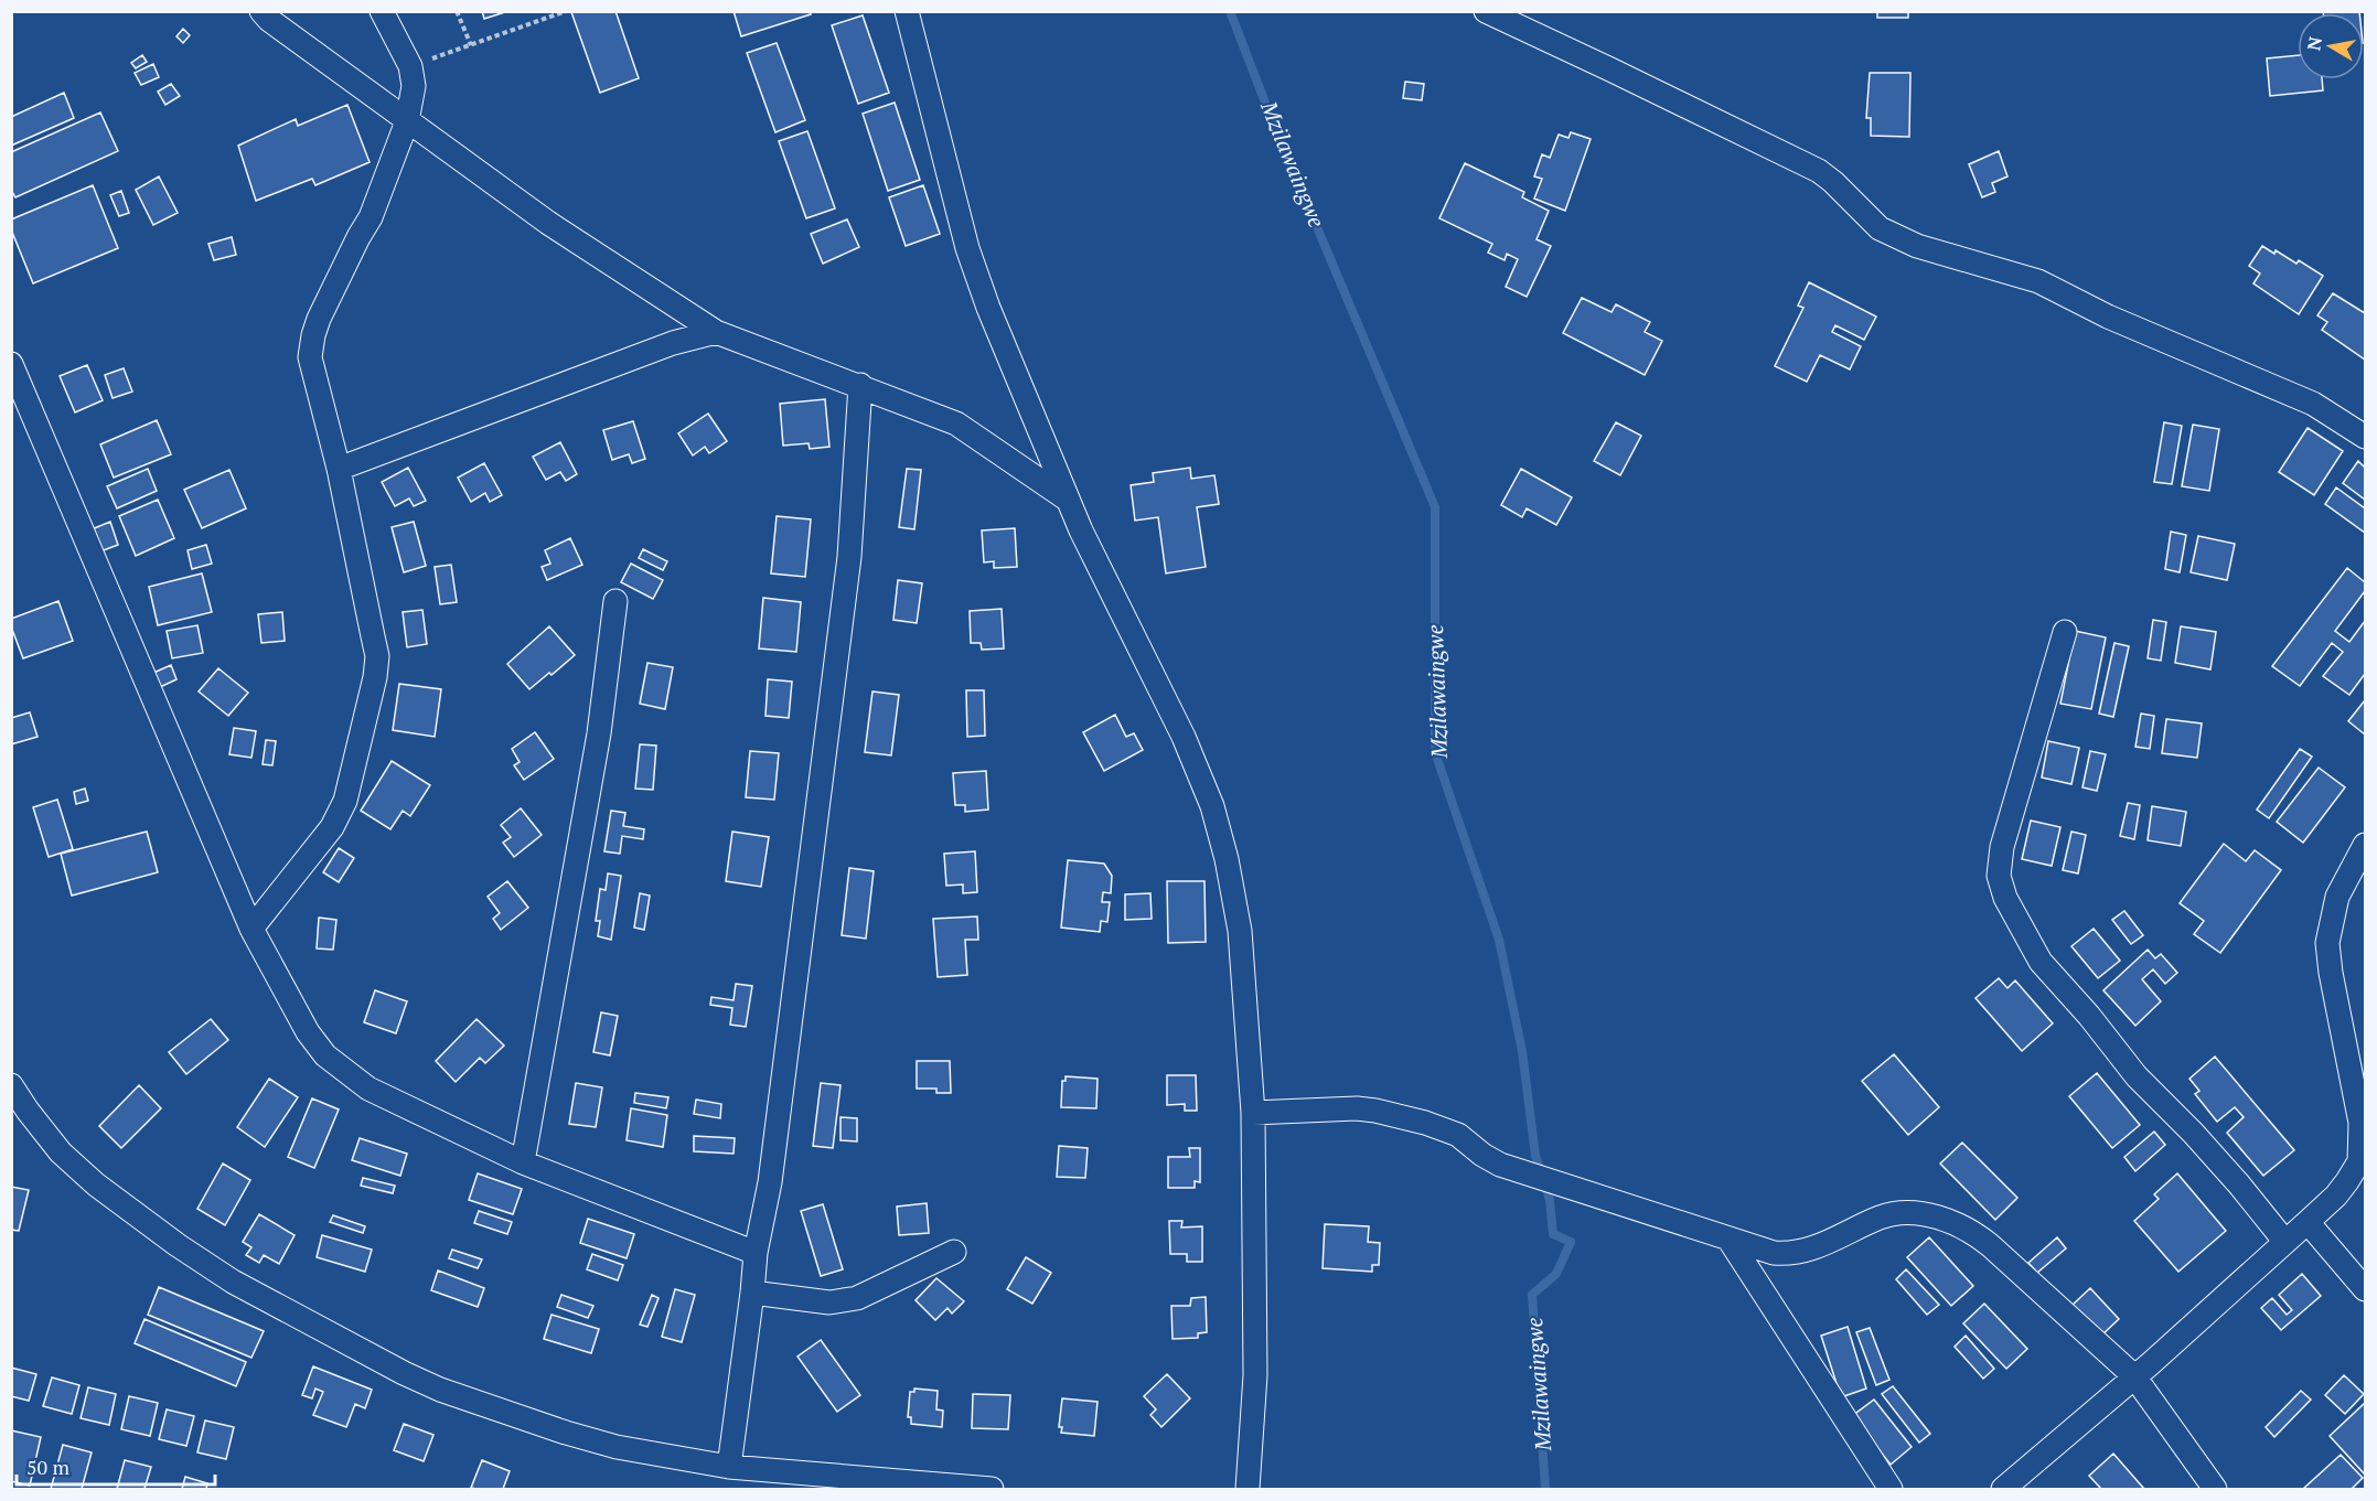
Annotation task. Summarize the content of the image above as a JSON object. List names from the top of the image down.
{
  "water": ["Mzilawaingwe"],
  "scale_bar": "50 m",
  "north": "left"
}
